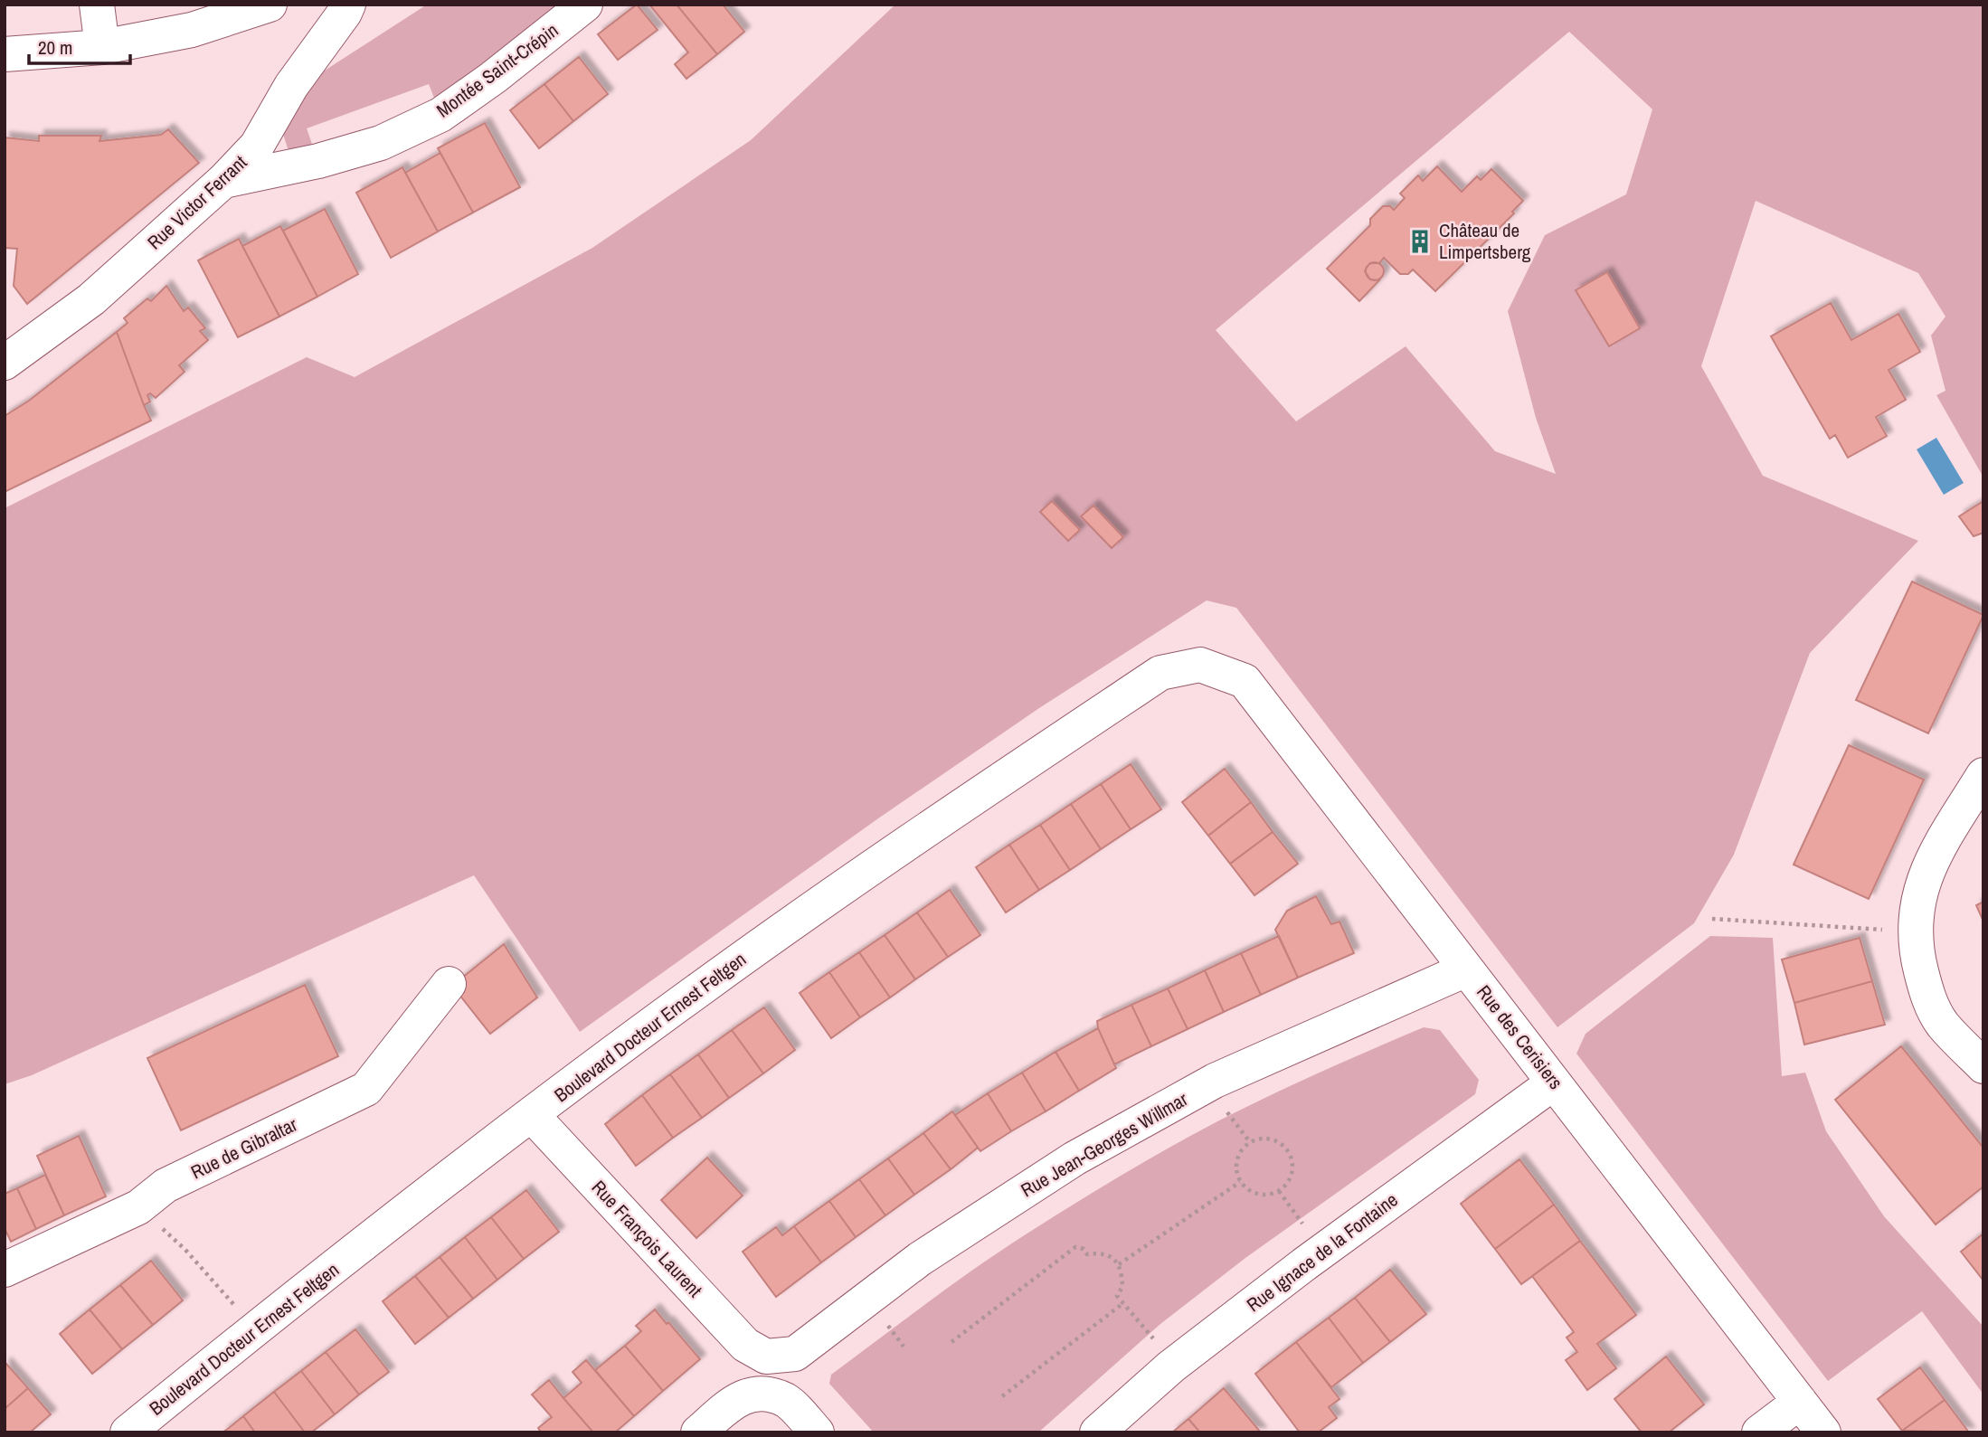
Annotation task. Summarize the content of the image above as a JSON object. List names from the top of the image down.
{
  "streets": {
    "street": [
      "Montée Saint-Crépin",
      "Rue Victor Ferrant",
      "Boulevard Docteur Ernest Feltgen",
      "Rue des Cerisiers",
      "Rue Jean-Georges Willmar",
      "Rue de Gibraltar",
      "Rue François Laurent",
      "Rue Ignace de la Fontaine"
    ]
  },
  "crossings": [
    ["Montée Saint-Crépin", "Rue Victor Ferrant"],
    ["Boulevard Docteur Ernest Feltgen", "Rue des Cerisiers"],
    ["Boulevard Docteur Ernest Feltgen", "Rue François Laurent"],
    ["Rue des Cerisiers", "Rue Jean-Georges Willmar"],
    ["Rue des Cerisiers", "Rue Ignace de la Fontaine"],
    ["Rue Jean-Georges Willmar", "Rue François Laurent"]
  ],
  "places": {
    "building": ["Château de Limpertsberg"]
  },
  "scale_bar": "20 m"
}
